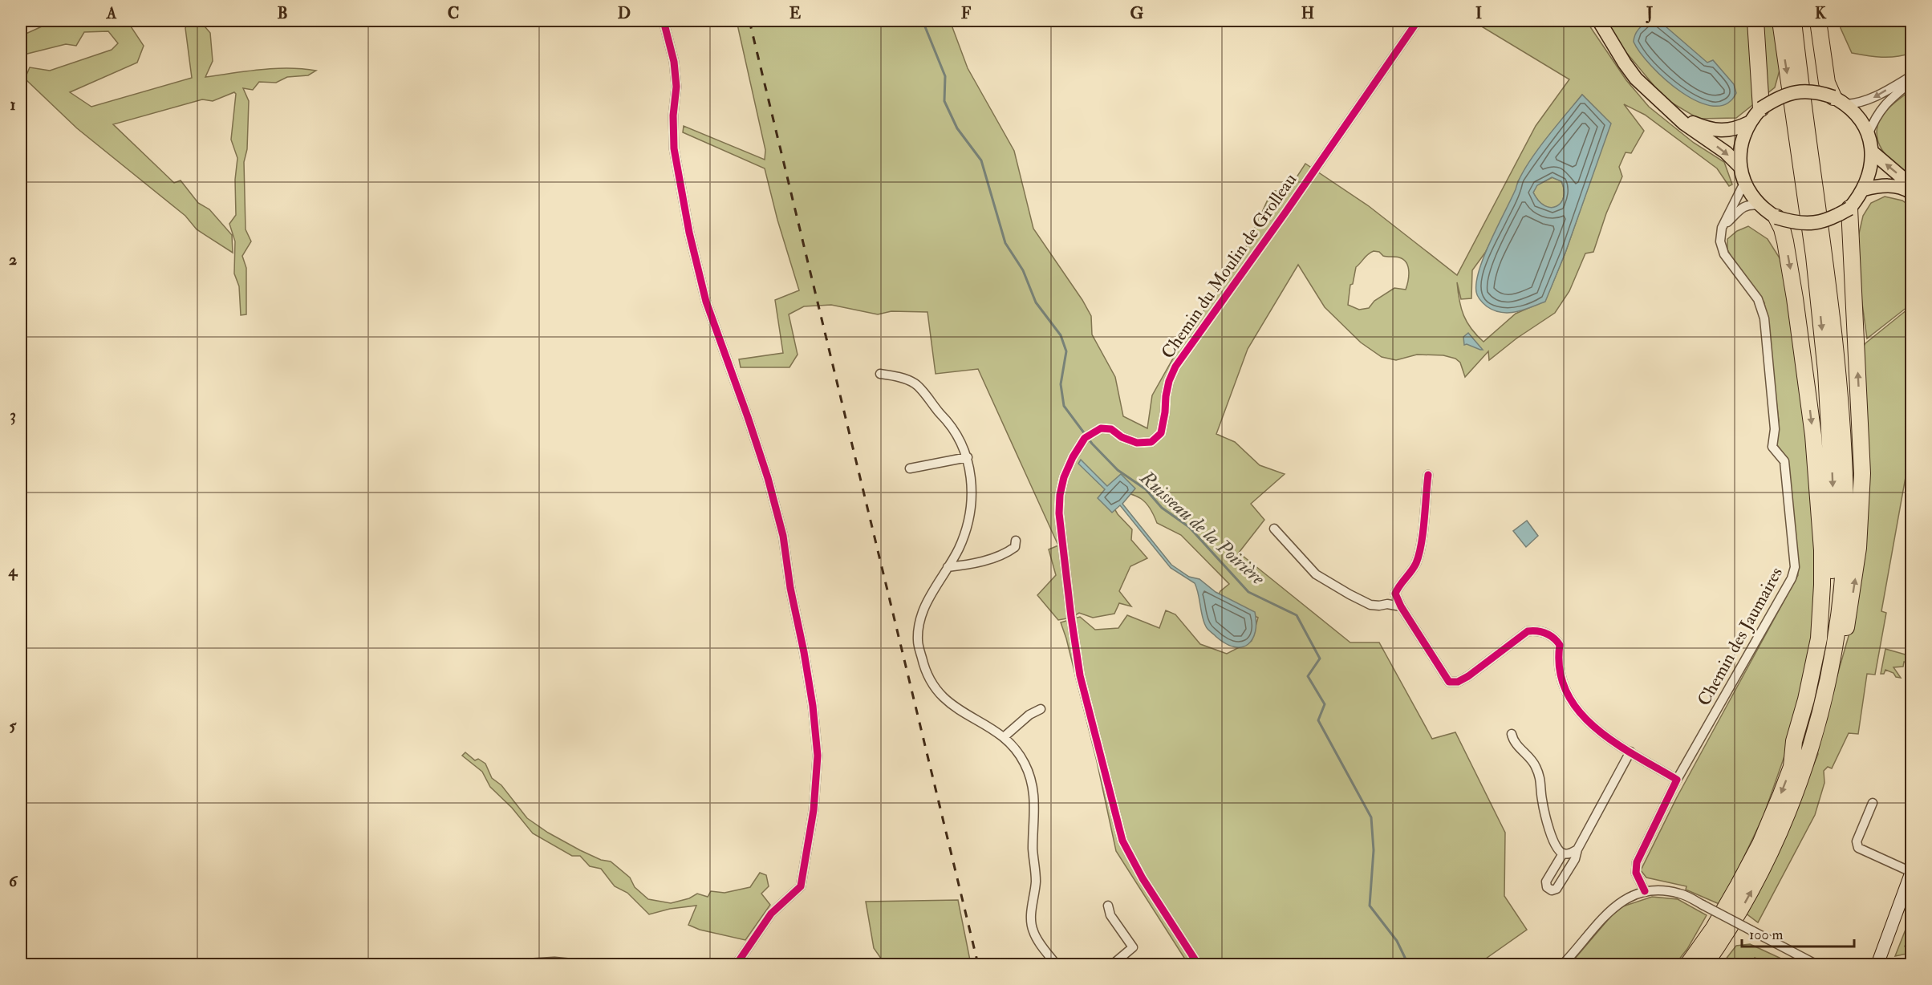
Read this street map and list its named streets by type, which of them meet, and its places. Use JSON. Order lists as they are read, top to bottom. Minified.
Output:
{"streets":{"street":["Chemin du Moulin de Grolleau","Chemin des Jaumaires"]},"water":["Ruisseau de la Poirière"],"scale_bar":"100 m","grid":{"columns":["A","B","C","D","E","F","G","H","I","J","K"],"rows":["1","2","3","4","5","6"]}}
